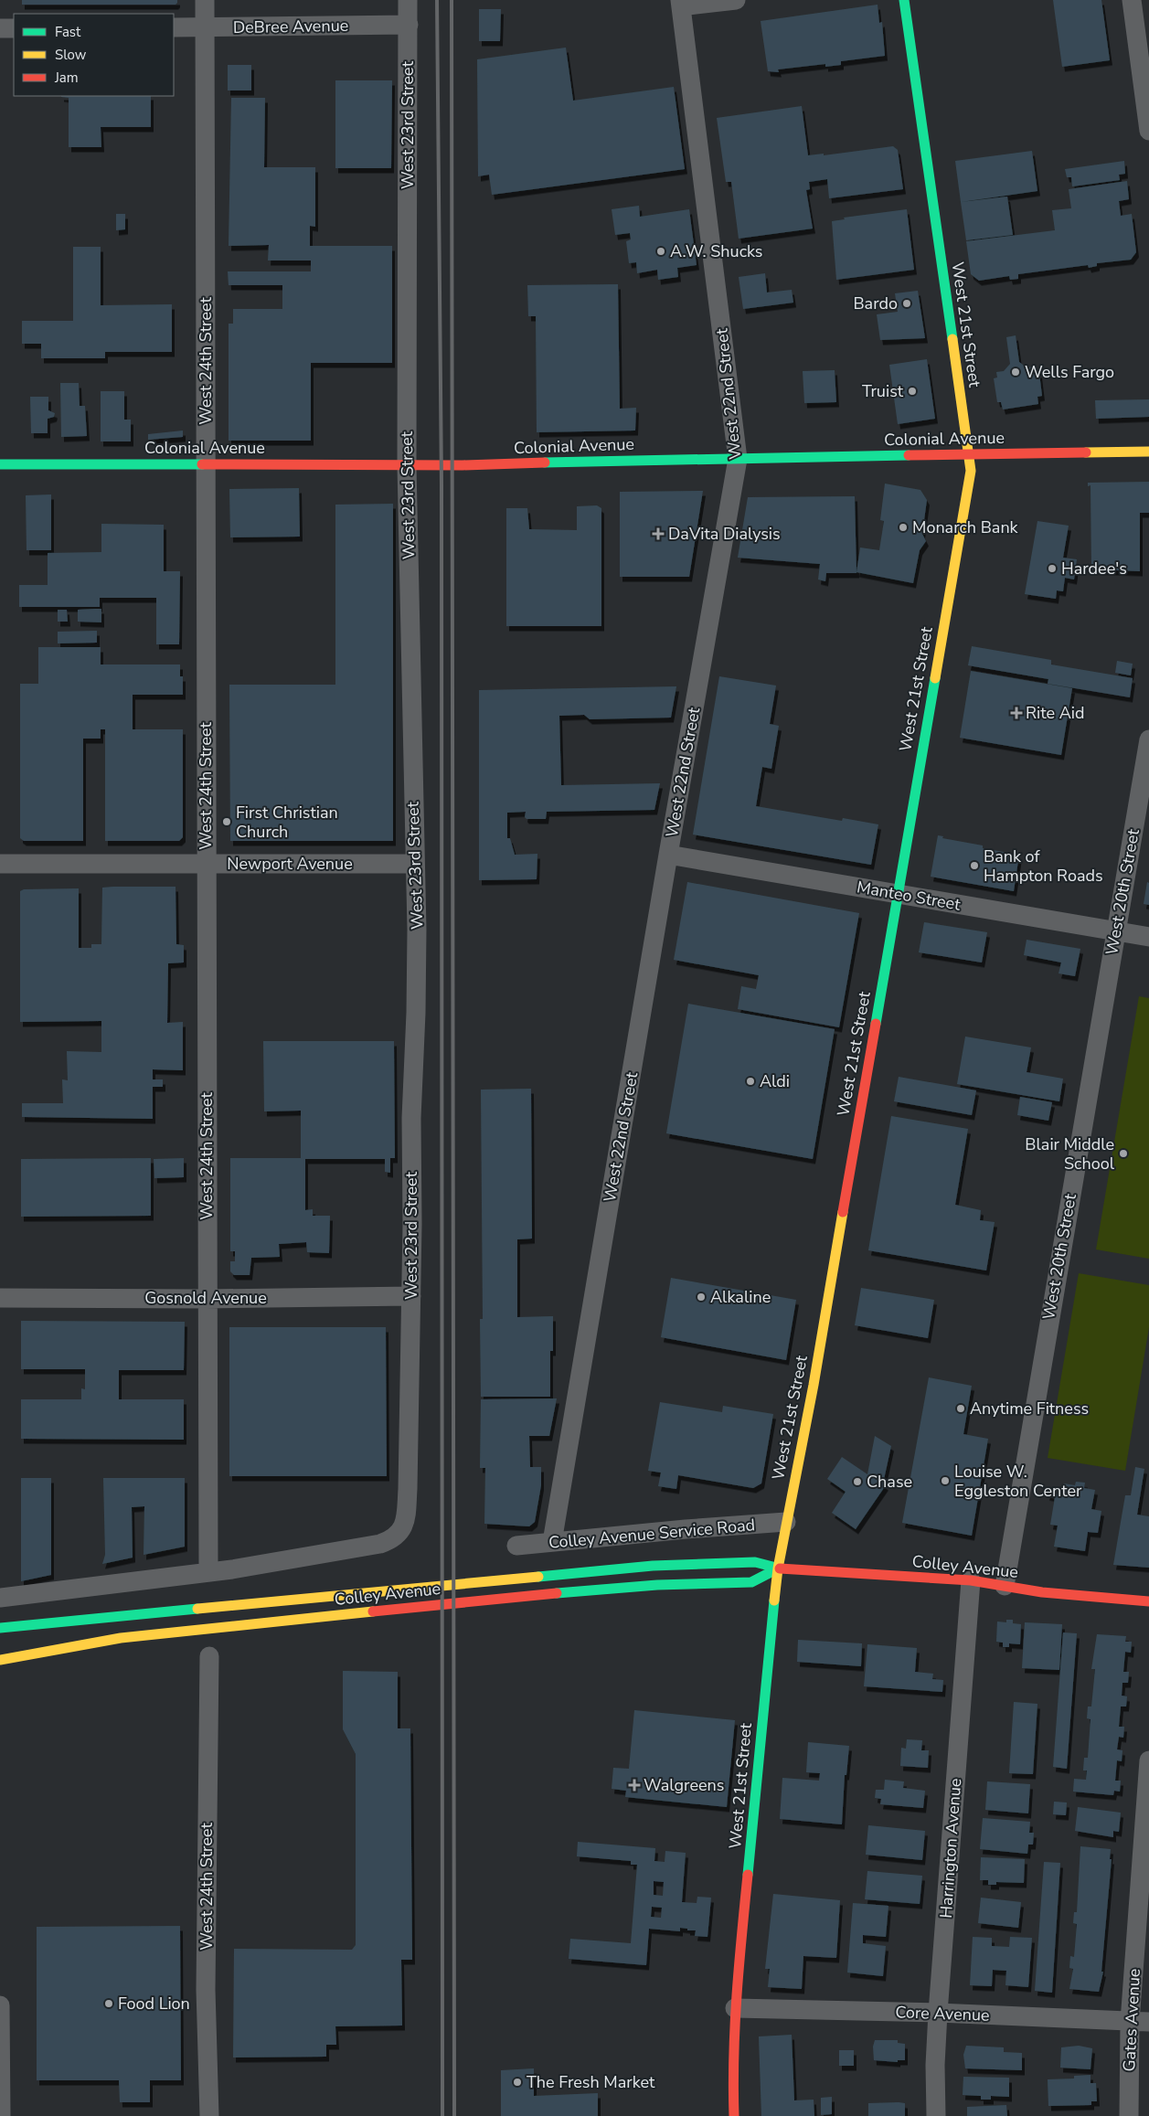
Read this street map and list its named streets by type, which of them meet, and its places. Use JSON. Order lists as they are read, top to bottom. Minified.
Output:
{"streets":{"main road":["West 21st Street","Colonial Avenue","Colley Avenue"],"street":["DeBree Avenue","West 23rd Street","West 24th Street","West 22nd Street","Newport Avenue","West 20th Street","Manteo Street","Gosnold Avenue","Colley Avenue Service Road","Harrington Avenue","Core Avenue","Gates Avenue"]},"crossings":[["DeBree Avenue","West 23rd Street"],["DeBree Avenue","West 24th Street"],["West 23rd Street","West 24th Street"],["West 23rd Street","Colonial Avenue"],["West 23rd Street","Newport Avenue"],["West 23rd Street","Gosnold Avenue"],["West 21st Street","Colonial Avenue"],["West 21st Street","Manteo Street"],["West 21st Street","Colley Avenue Service Road"],["West 21st Street","Colley Avenue"],["West 21st Street","Core Avenue"],["West 24th Street","Colonial Avenue"],["West 24th Street","Newport Avenue"],["West 24th Street","Gosnold Avenue"],["West 22nd Street","Colonial Avenue"],["West 22nd Street","Manteo Street"],["West 22nd Street","Colley Avenue Service Road"],["West 20th Street","Manteo Street"],["West 20th Street","Colley Avenue"],["Colley Avenue","Harrington Avenue"],["Harrington Avenue","Core Avenue"],["Core Avenue","Gates Avenue"]],"places":{"other":["A.W. Shucks","Bardo","Wells Fargo","Truist","Monarch Bank","Hardee's","First Christian Church","Bank of Hampton Roads","Aldi","Blair Middle School","Alkaline","Anytime Fitness","Louise W. Eggleston Center","Chase","Food Lion","The Fresh Market"],"health":["DaVita Dialysis","Rite Aid","Walgreens"]},"legend":["Fast","Slow","Jam"]}
